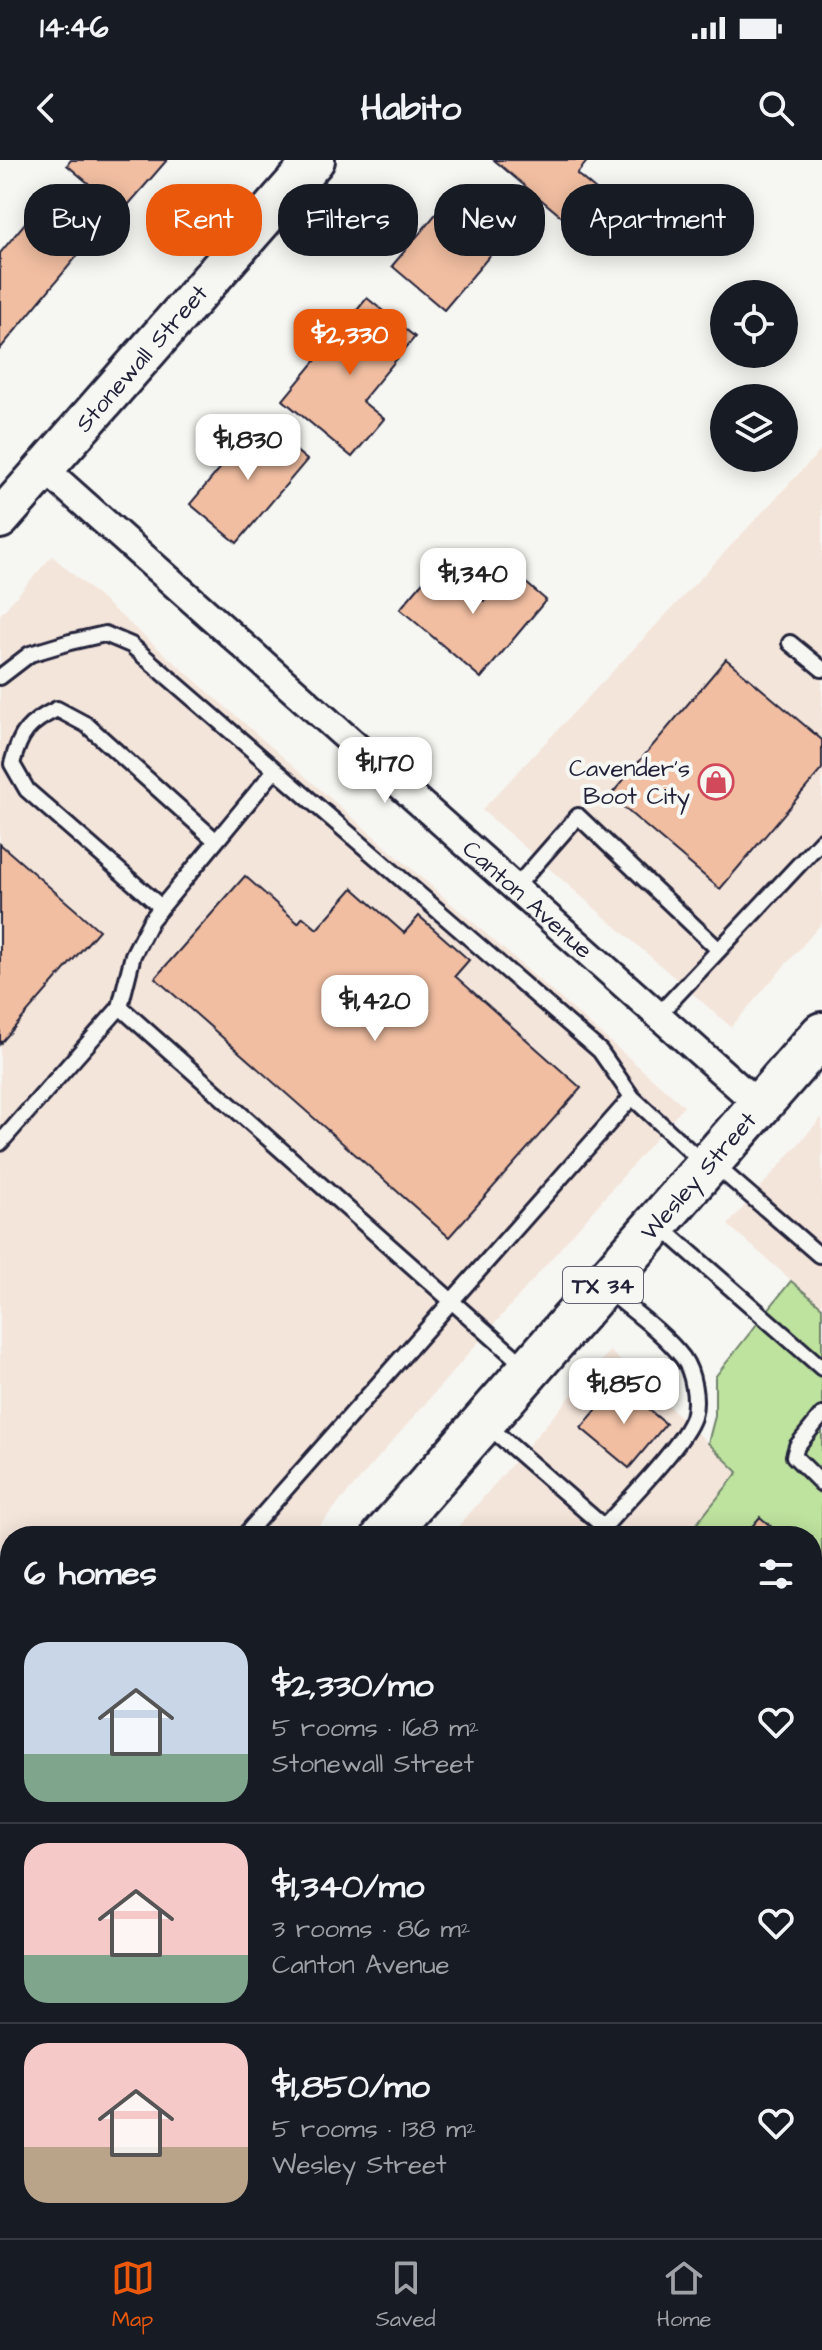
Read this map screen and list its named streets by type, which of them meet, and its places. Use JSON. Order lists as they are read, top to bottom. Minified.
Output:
{"streets":{"main road":["Wesley Street","TX 34"],"street":["Stonewall Street","Canton Avenue"]},"crossings":[["Stonewall Street","Canton Avenue"],["Canton Avenue","Wesley Street"]],"places":{"shop":["Cavender's Boot City"]},"page":{"status":"14:46","header":"Habito","chip":["Buy","Rent","Filters","New","Apartment"],"price":["$2,330","$1,830","$1,340","$1,170","$1,420","$1,850"],"heading":"6 homes","list":[{"name":"$2,330/mo","note":"5 rooms · 168 m² · Stonewall Street"},{"name":"$1,340/mo","note":"3 rooms · 86 m² · Canton Avenue"},{"name":"$1,850/mo","note":"5 rooms · 138 m² · Wesley Street"}],"tabs":["Map","Saved","Home"]}}
